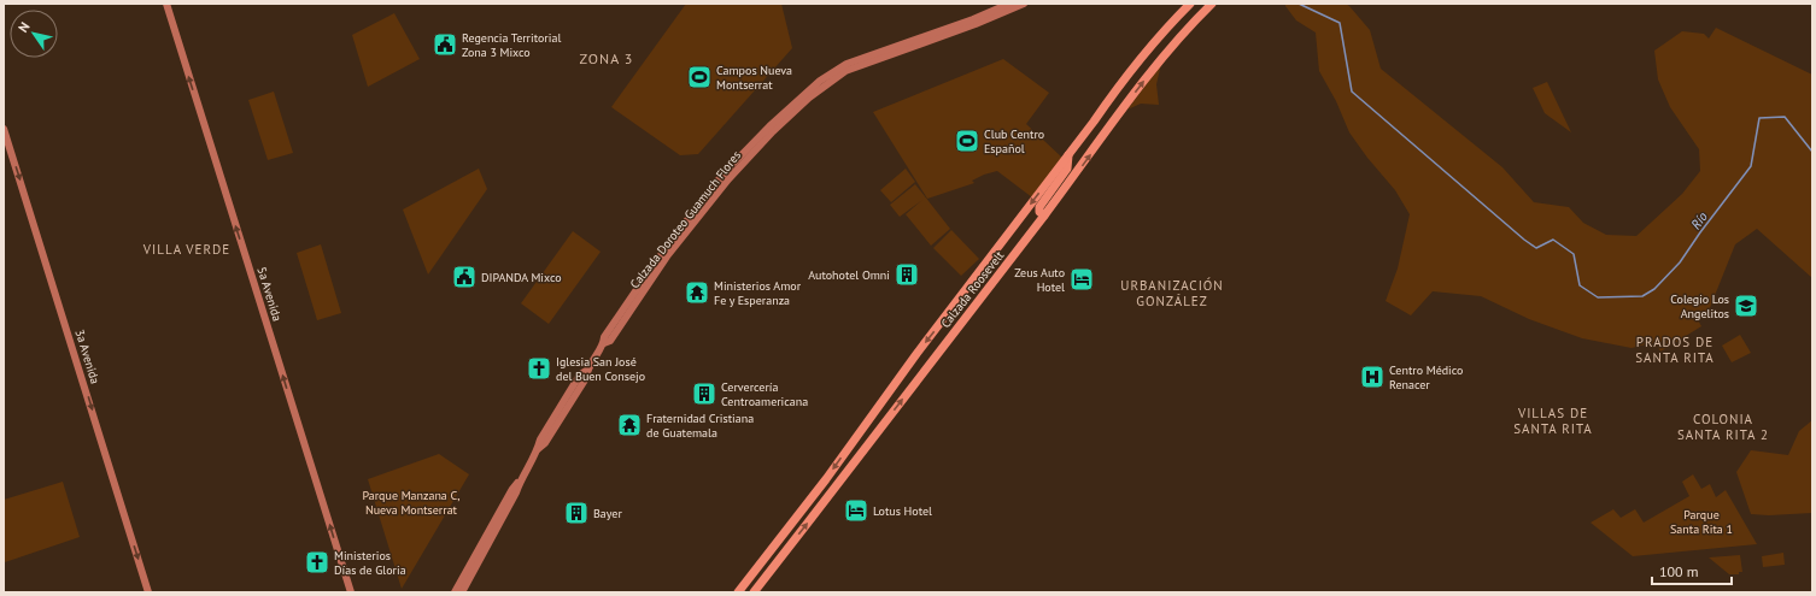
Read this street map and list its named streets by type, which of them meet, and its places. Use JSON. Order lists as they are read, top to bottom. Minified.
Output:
{"streets":{"highway":["Calzada Roosevelt"],"main road":["Calzada Doroteo Guamuch Flores","5a Avenida","3a Avenida"]},"one_way":["5a Avenida","3a Avenida"],"districts":["ZONA 3","VILLA VERDE","URBANIZACIÓN GONZÁLEZ","PRADOS DE SANTA RITA","VILLAS DE SANTA RITA","COLONIA SANTA RITA 2"],"water":["Río"],"parks":["Parque Manzana C, Nueva Montserrat","Parque Santa Rita 1"],"places":{"public building":["Regencia Territorial Zona 3 Mixco","DIPANDA Mixco"],"sports":["Campos Nueva Montserrat","Club Centro Español"],"building":["Autohotel Omni","Cervercería Centroamericana","Bayer"],"hotel":["Zeus Auto Hotel","Lotus Hotel"],"temple":["Ministerios Amor Fe y Esperanza","Fraternidad Cristiana de Guatemala"],"school or university":["Colegio Los Angelitos"],"church":["Iglesia San José del Buen Consejo","Ministerios Días de Gloria"],"hospital":["Centro Médico Renacer"]},"scale_bar":"100 m","north":"top left"}
